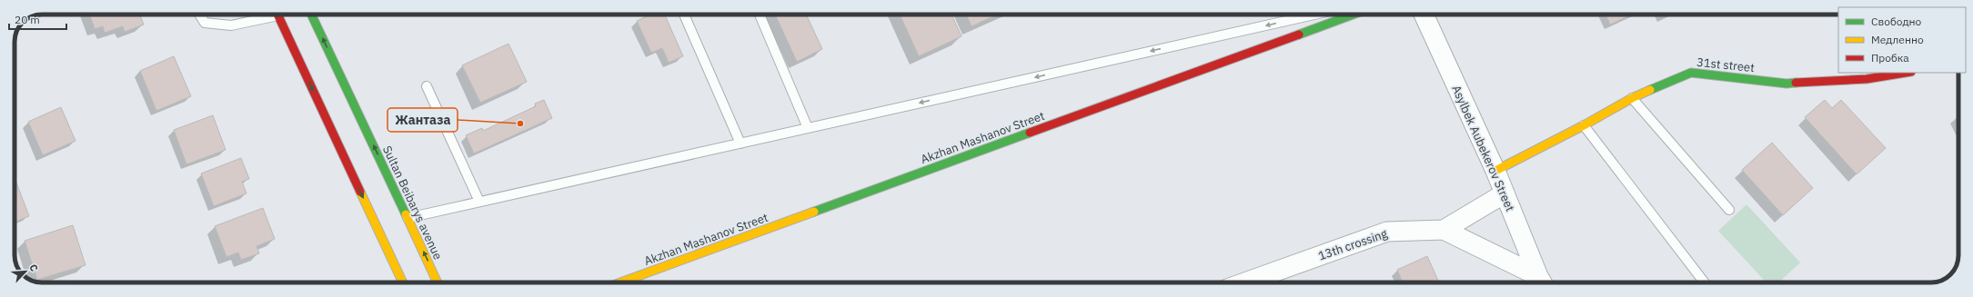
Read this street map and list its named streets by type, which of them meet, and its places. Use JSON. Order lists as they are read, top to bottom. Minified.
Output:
{"streets":{"street":["31st street","Akzhan Mashanov Street","Asylbek Aubekerov Street","Sultan Beibarys avenue","13th crossing"]},"crossings":[["31st street","Asylbek Aubekerov Street"],["Asylbek Aubekerov Street","13th crossing"]],"places":["Жантаза"],"legend":["Свободно","Медленно","Пробка"],"scale_bar":"20 m","north":"top right"}
